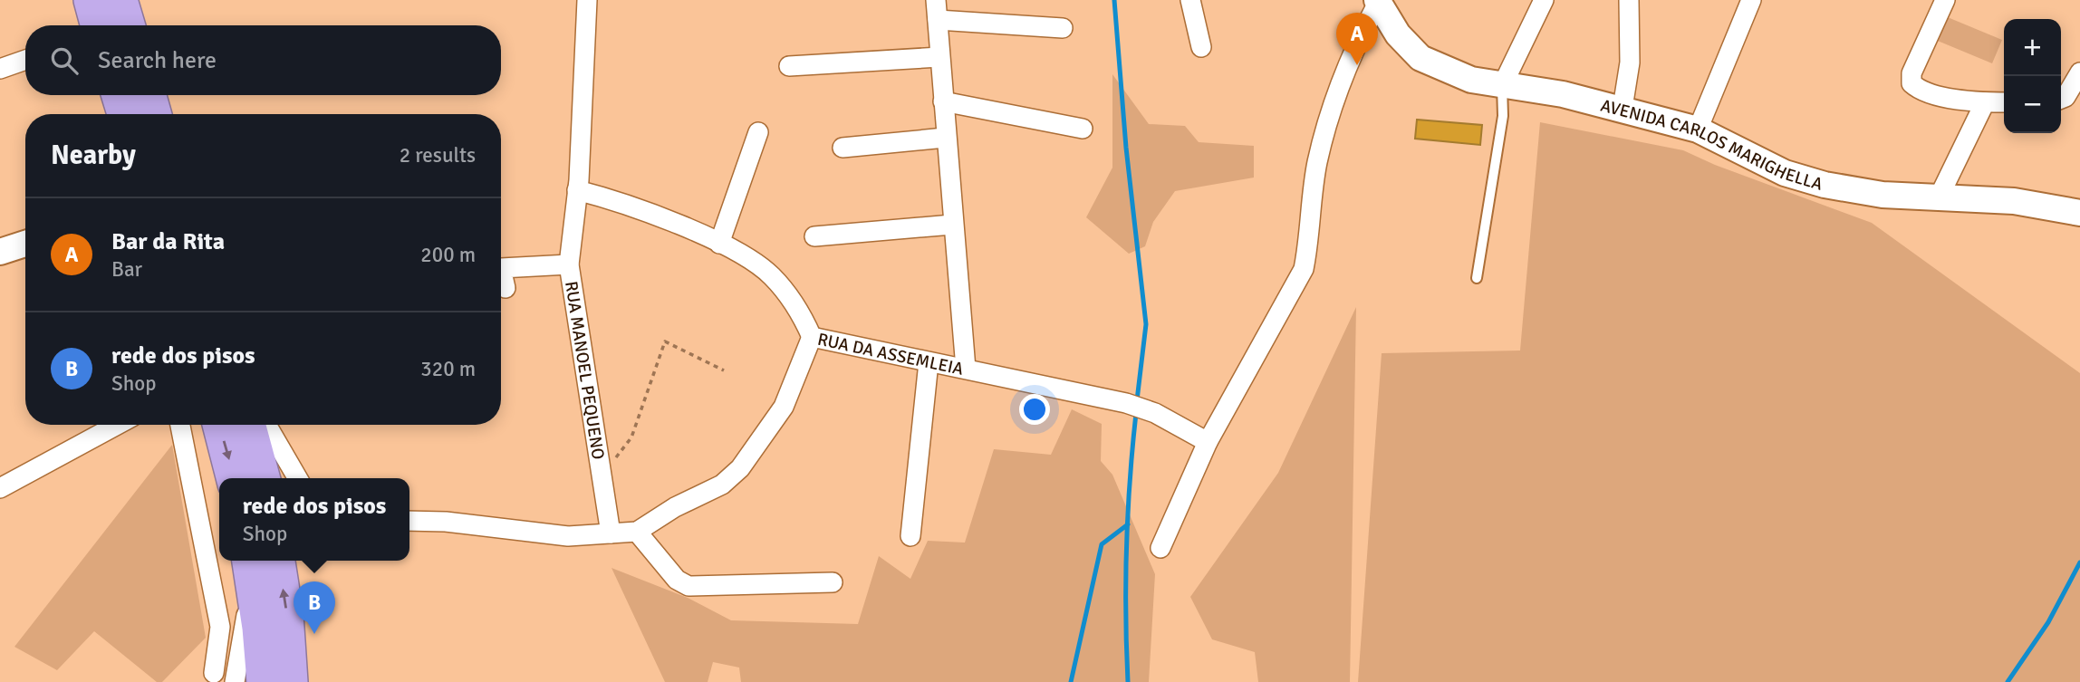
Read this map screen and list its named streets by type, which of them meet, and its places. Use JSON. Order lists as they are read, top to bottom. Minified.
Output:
{"streets":{"street":["AVENIDA CARLOS MARIGHELLA","RUA DA ASSEMLEIA","RUA MANOEL PEQUENO"]},"crossings":[["RUA DA ASSEMLEIA","RUA MANOEL PEQUENO"]],"page":{"pins":["A","B"],"map_buttons":["+","−"],"search":"Search here","heading":["Nearby","2 results"],"list":[{"mark":"A","name":"Bar da Rita","note":"Bar","value":"200 m"},{"mark":"B","name":"rede dos pisos","note":"Shop","value":"320 m"}],"popup":["rede dos pisos","Shop"]}}
